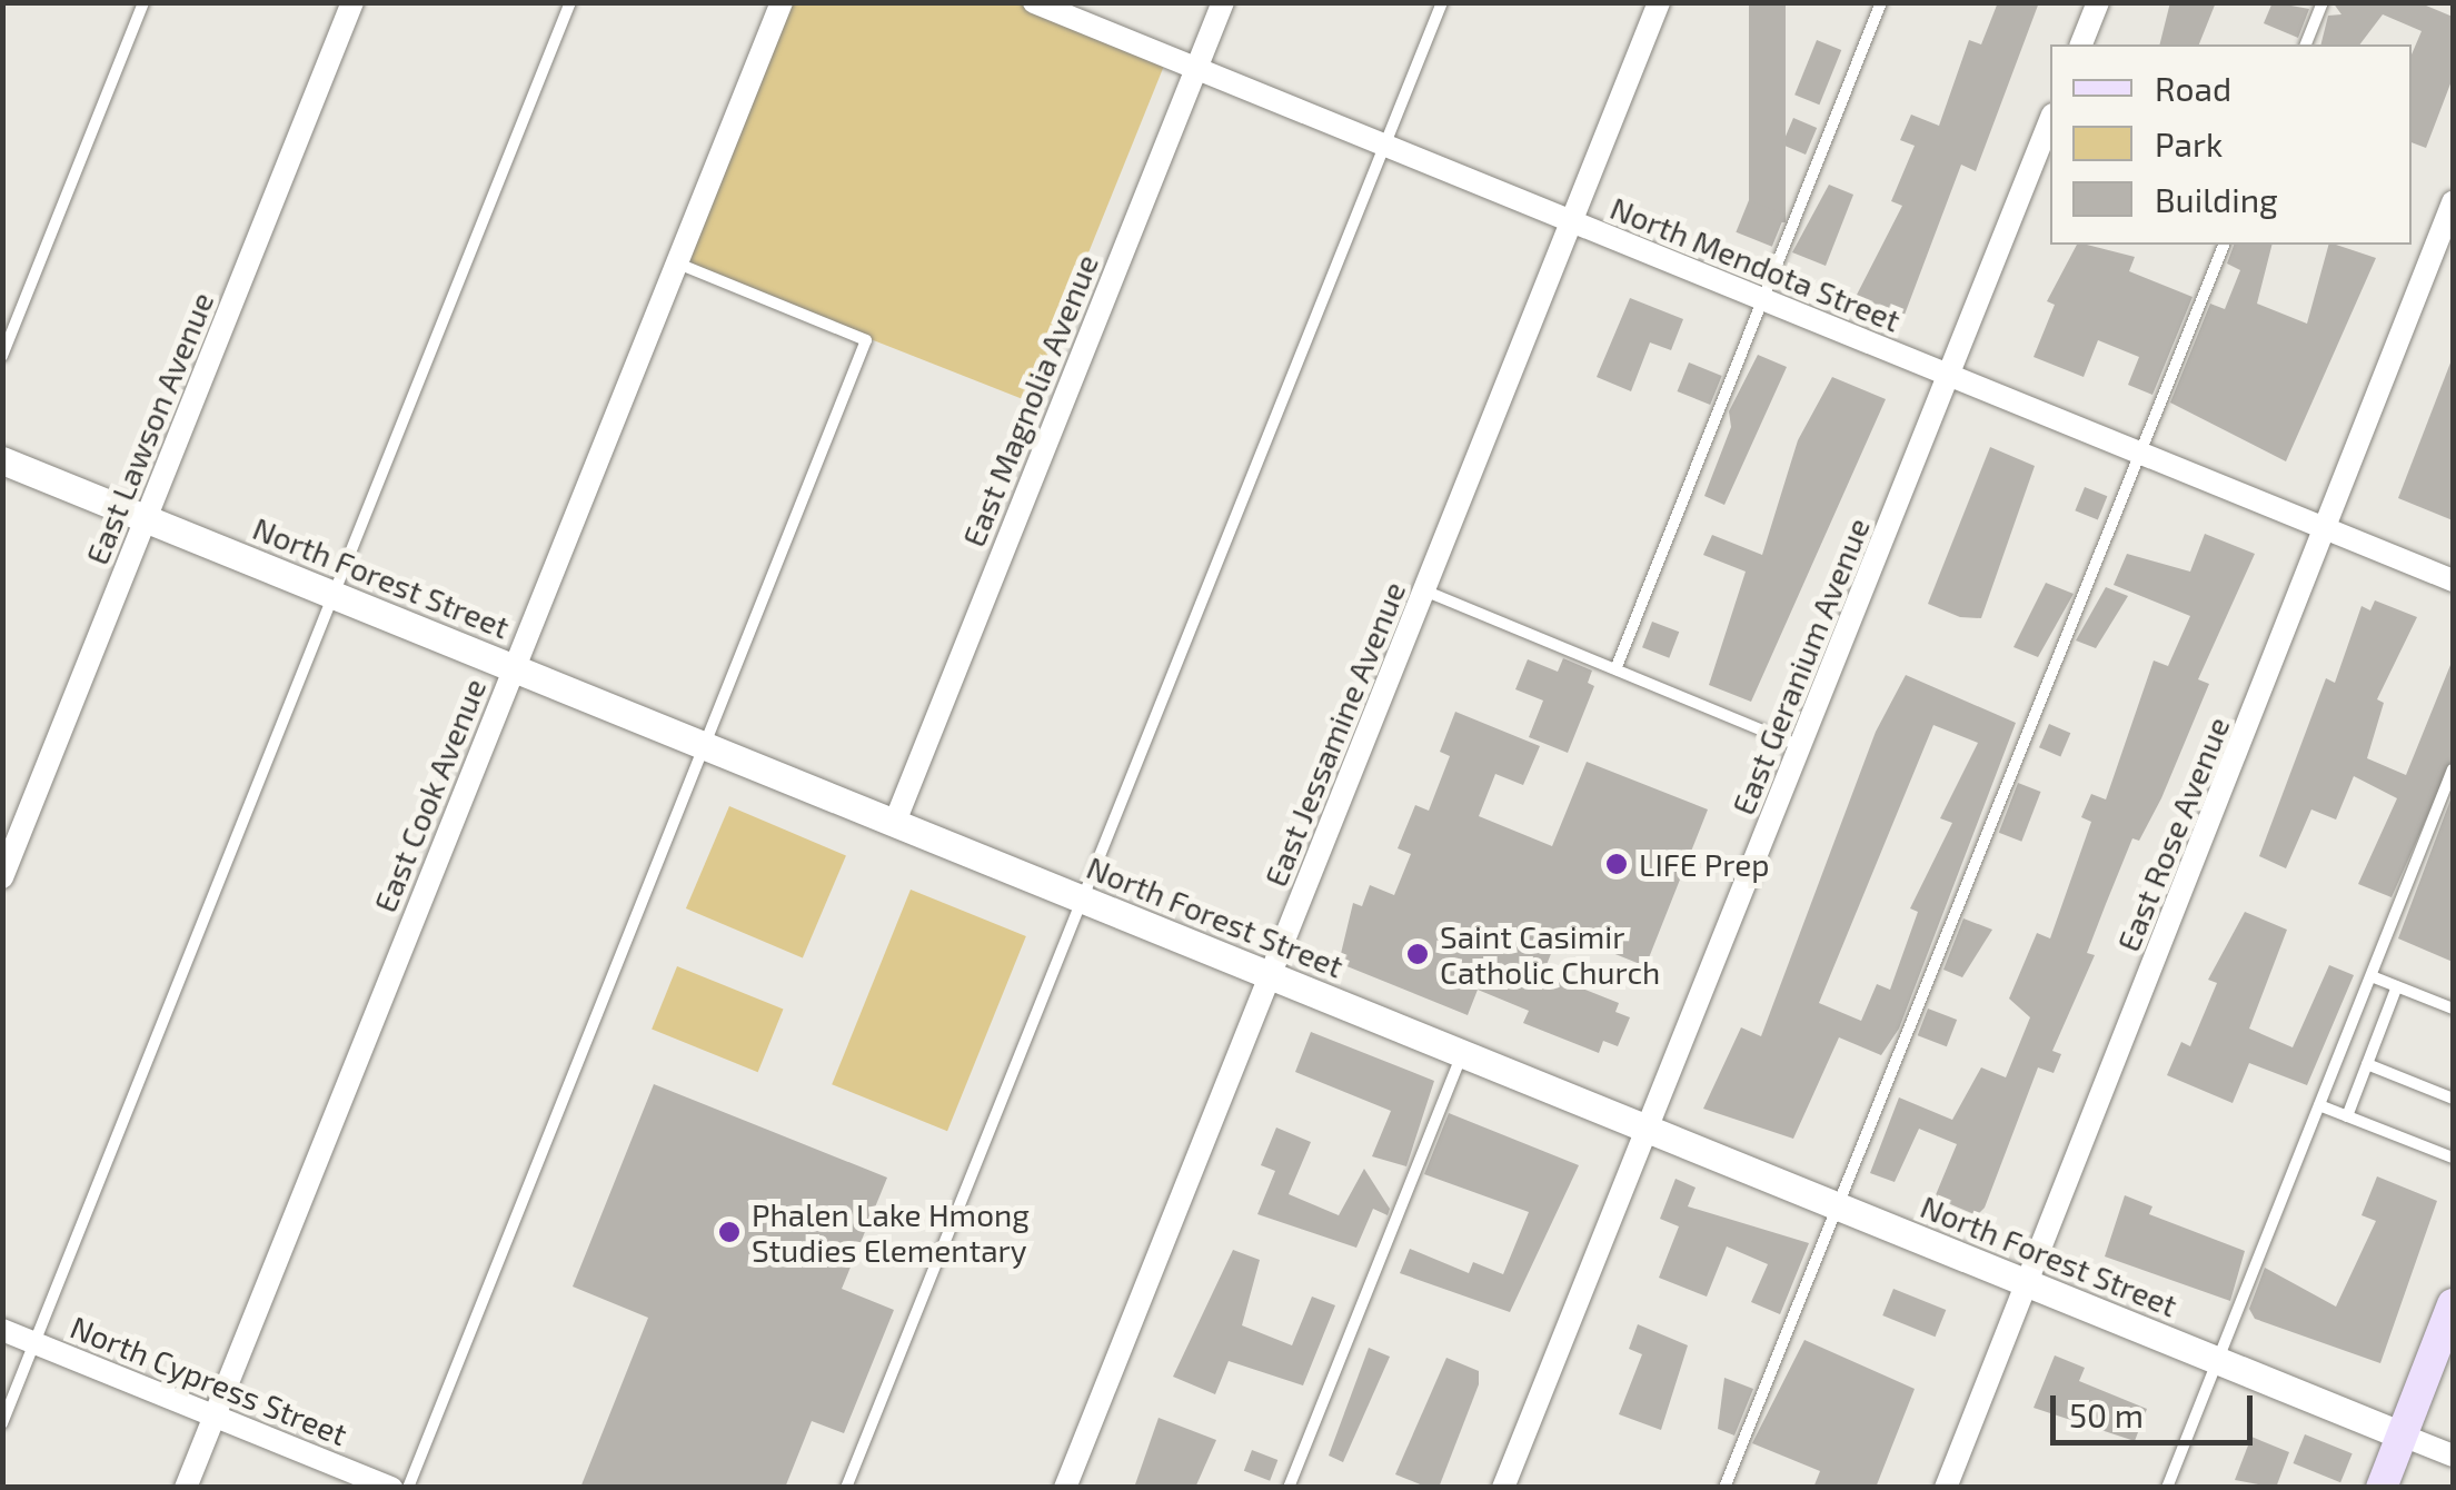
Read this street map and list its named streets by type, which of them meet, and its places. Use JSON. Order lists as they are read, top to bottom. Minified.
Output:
{"streets":{"street":["North Mendota Street","East Magnolia Avenue","East Lawson Avenue","North Forest Street","East Geranium Avenue","East Jessamine Avenue","East Cook Avenue","East Rose Avenue","North Cypress Street"]},"crossings":[["North Mendota Street","East Magnolia Avenue"],["North Mendota Street","East Geranium Avenue"],["North Mendota Street","East Jessamine Avenue"],["North Mendota Street","East Rose Avenue"],["East Magnolia Avenue","North Forest Street"],["East Lawson Avenue","North Forest Street"],["North Forest Street","East Geranium Avenue"],["North Forest Street","East Jessamine Avenue"],["North Forest Street","East Cook Avenue"],["North Forest Street","East Rose Avenue"],["East Cook Avenue","North Cypress Street"]],"places":["LIFE Prep","Saint Casimir Catholic Church","Phalen Lake Hmong Studies Elementary"],"legend":["Road","Park","Building"],"scale_bar":"50 m"}
